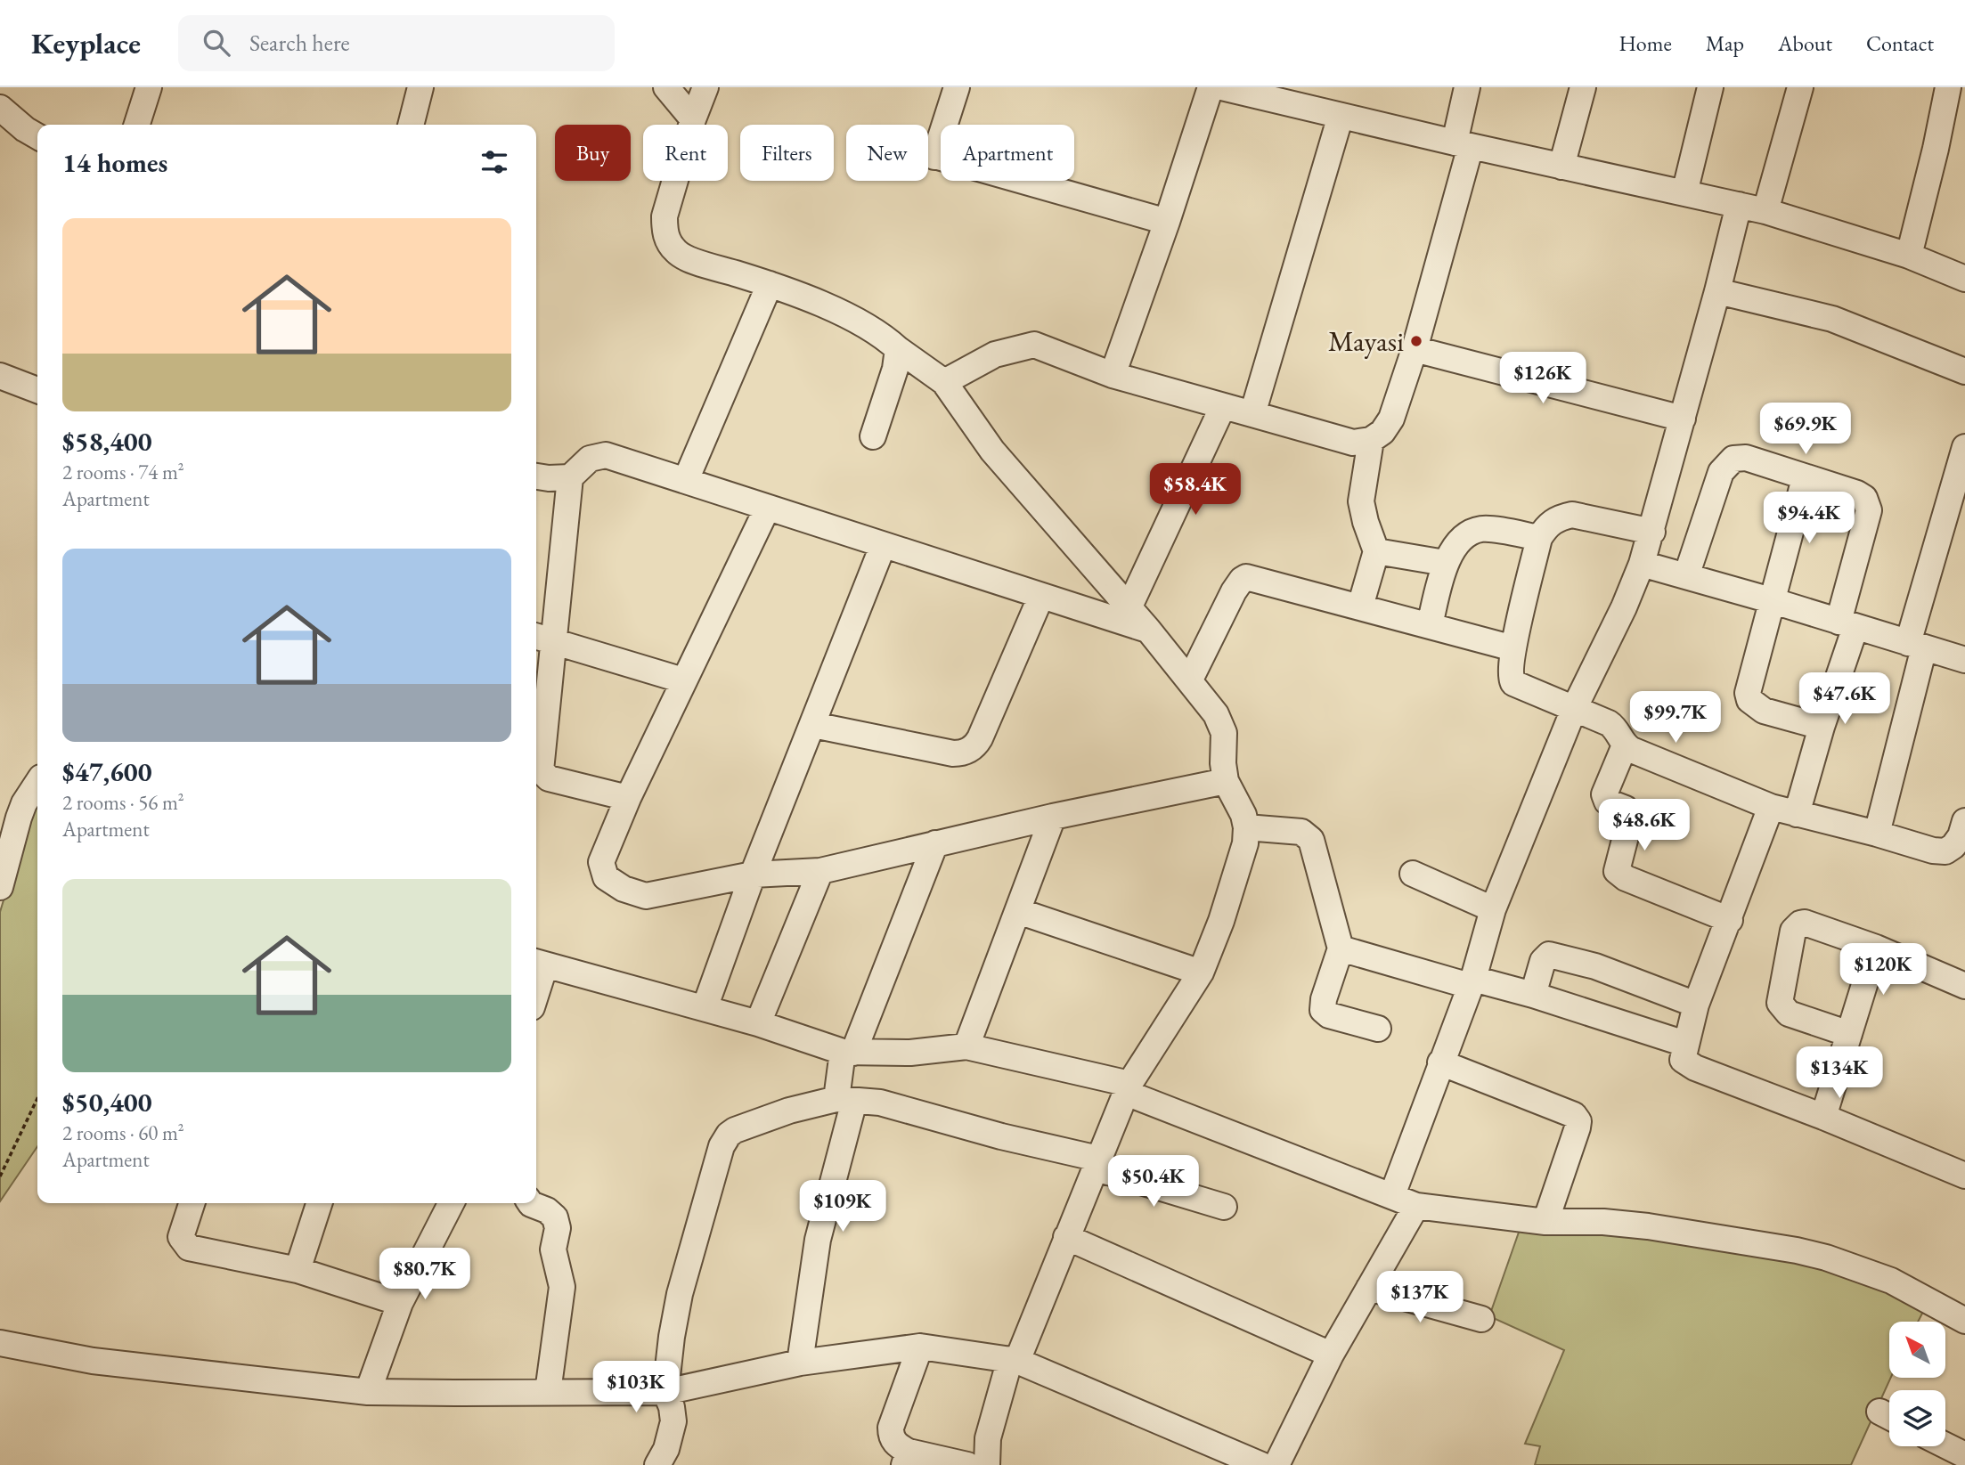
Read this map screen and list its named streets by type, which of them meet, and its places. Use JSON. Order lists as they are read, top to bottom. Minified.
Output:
{"places":["Mayasi"],"north":"top left","page":{"header":"Keyplace","search":"Search here","nav":["Home","Map","About","Contact"],"chip":["Buy","Rent","Filters","New","Apartment"],"heading":"14 homes","list":[{"name":"$58,400","note":"2 rooms · 74 m² · Apartment"},{"name":"$47,600","note":"2 rooms · 56 m² · Apartment"},{"name":"$50,400","note":"2 rooms · 60 m² · Apartment"}],"price":["$126K","$69.9K","$58.4K","$94.4K","$47.6K","$99.7K","$48.6K","$120K","$134K","$50.4K","$109K","$80.7K","$137K","$103K"]}}
